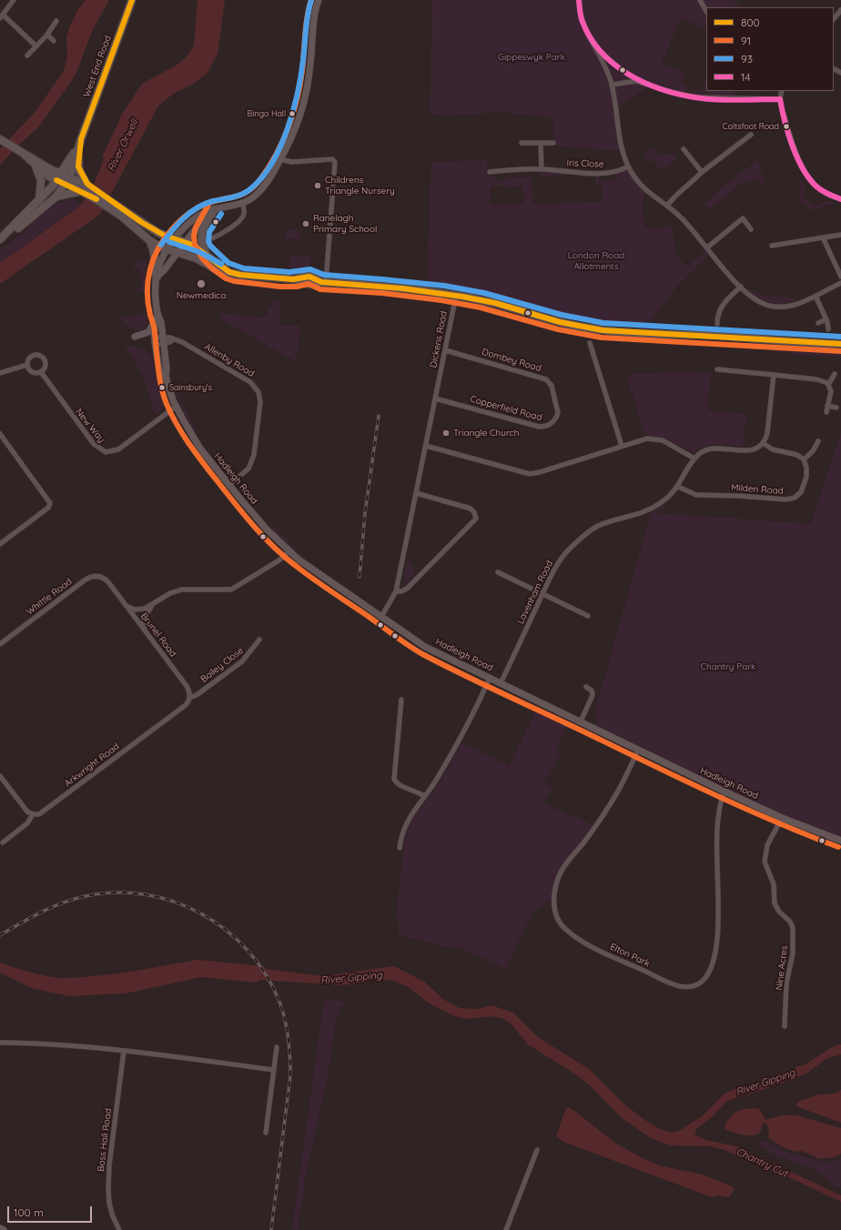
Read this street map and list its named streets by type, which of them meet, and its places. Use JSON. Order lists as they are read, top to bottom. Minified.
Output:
{"streets":{"main road":["West End Road"],"street":["Iris Close","Dickens Road","Allenby Road","Dombey Road","Copperfield Road","New Way","Hadleigh Road","Milden Road","Lavenham Road","Whittle Road","Brunel Road","Bailey Close","Arkwright Road","Elton Park","Nine Acres","Boss Hall Road"]},"crossings":[["Dickens Road","Dombey Road"],["Dickens Road","Copperfield Road"],["Dickens Road","Hadleigh Road"],["Allenby Road","Hadleigh Road"],["Dombey Road","Copperfield Road"],["New Way","Hadleigh Road"],["Hadleigh Road","Lavenham Road"],["Hadleigh Road","Elton Park"],["Hadleigh Road","Nine Acres"],["Milden Road","Lavenham Road"],["Whittle Road","Brunel Road"],["Brunel Road","Bailey Close"],["Brunel Road","Arkwright Road"],["Bailey Close","Arkwright Road"]],"water":["River Orwell","River Gipping","Chantry Cut"],"parks":["Gippeswyk Park","London Road Allotments","Chantry Park"],"places":["Bingo Hall","Coltsfoot Road","Childrens Triangle Nursery","Ranelagh Primary School","Newmedica","Sainsbury's","Triangle Church"],"lines":["transit line 800","transit line 91","transit line 93","transit line 14"],"legend":["800","91","93","14"],"scale_bar":"100 m"}
